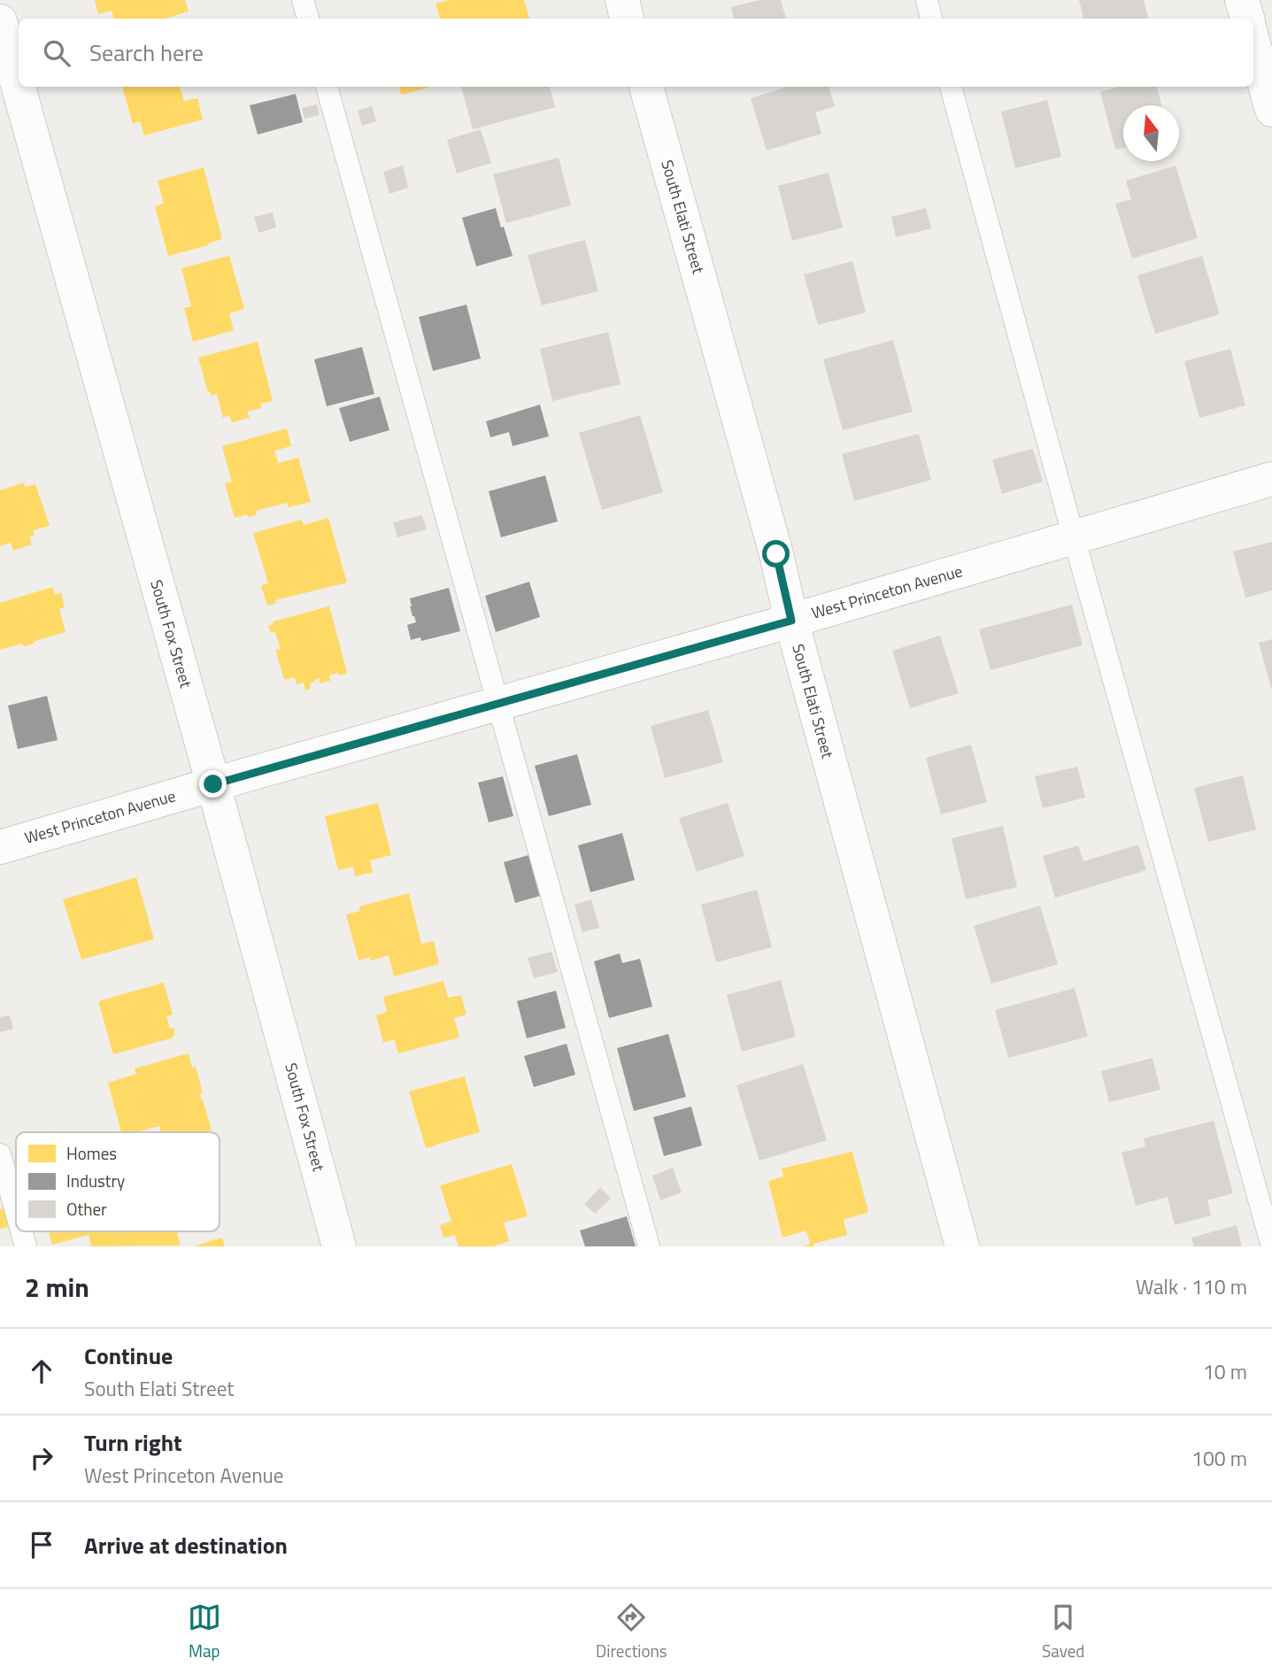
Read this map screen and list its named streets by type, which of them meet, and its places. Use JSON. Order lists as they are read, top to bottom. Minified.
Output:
{"streets":{"street":["South Elati Street","West Princeton Avenue","South Fox Street"]},"crossings":[["South Elati Street","West Princeton Avenue"],["West Princeton Avenue","South Fox Street"]],"legend":["Homes","Industry","Other"],"north":"top","page":{"search":"Search here","heading":["2 min","Walk · 110 m"],"list":[["Continue","South Elati Street","10 m"],["Turn right","West Princeton Avenue","100 m"],"Arrive at destination"],"nav":["Map","Directions","Saved"]}}
